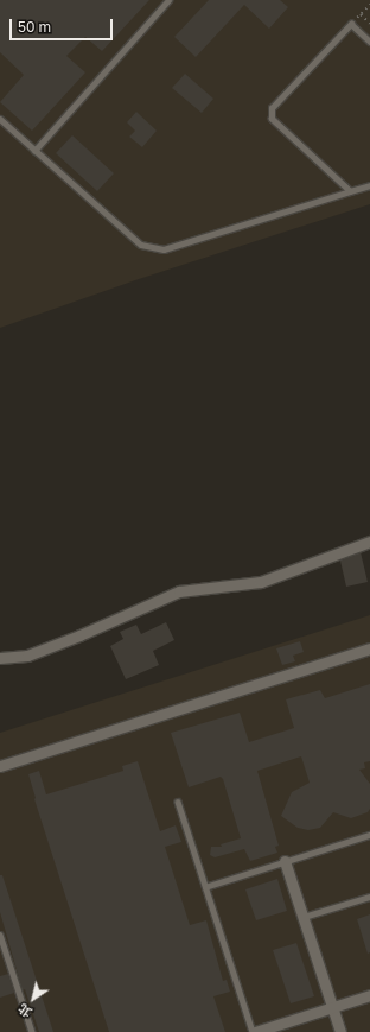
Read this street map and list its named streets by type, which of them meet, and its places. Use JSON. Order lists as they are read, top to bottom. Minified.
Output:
{"scale_bar":"50 m","north":"bottom left"}
